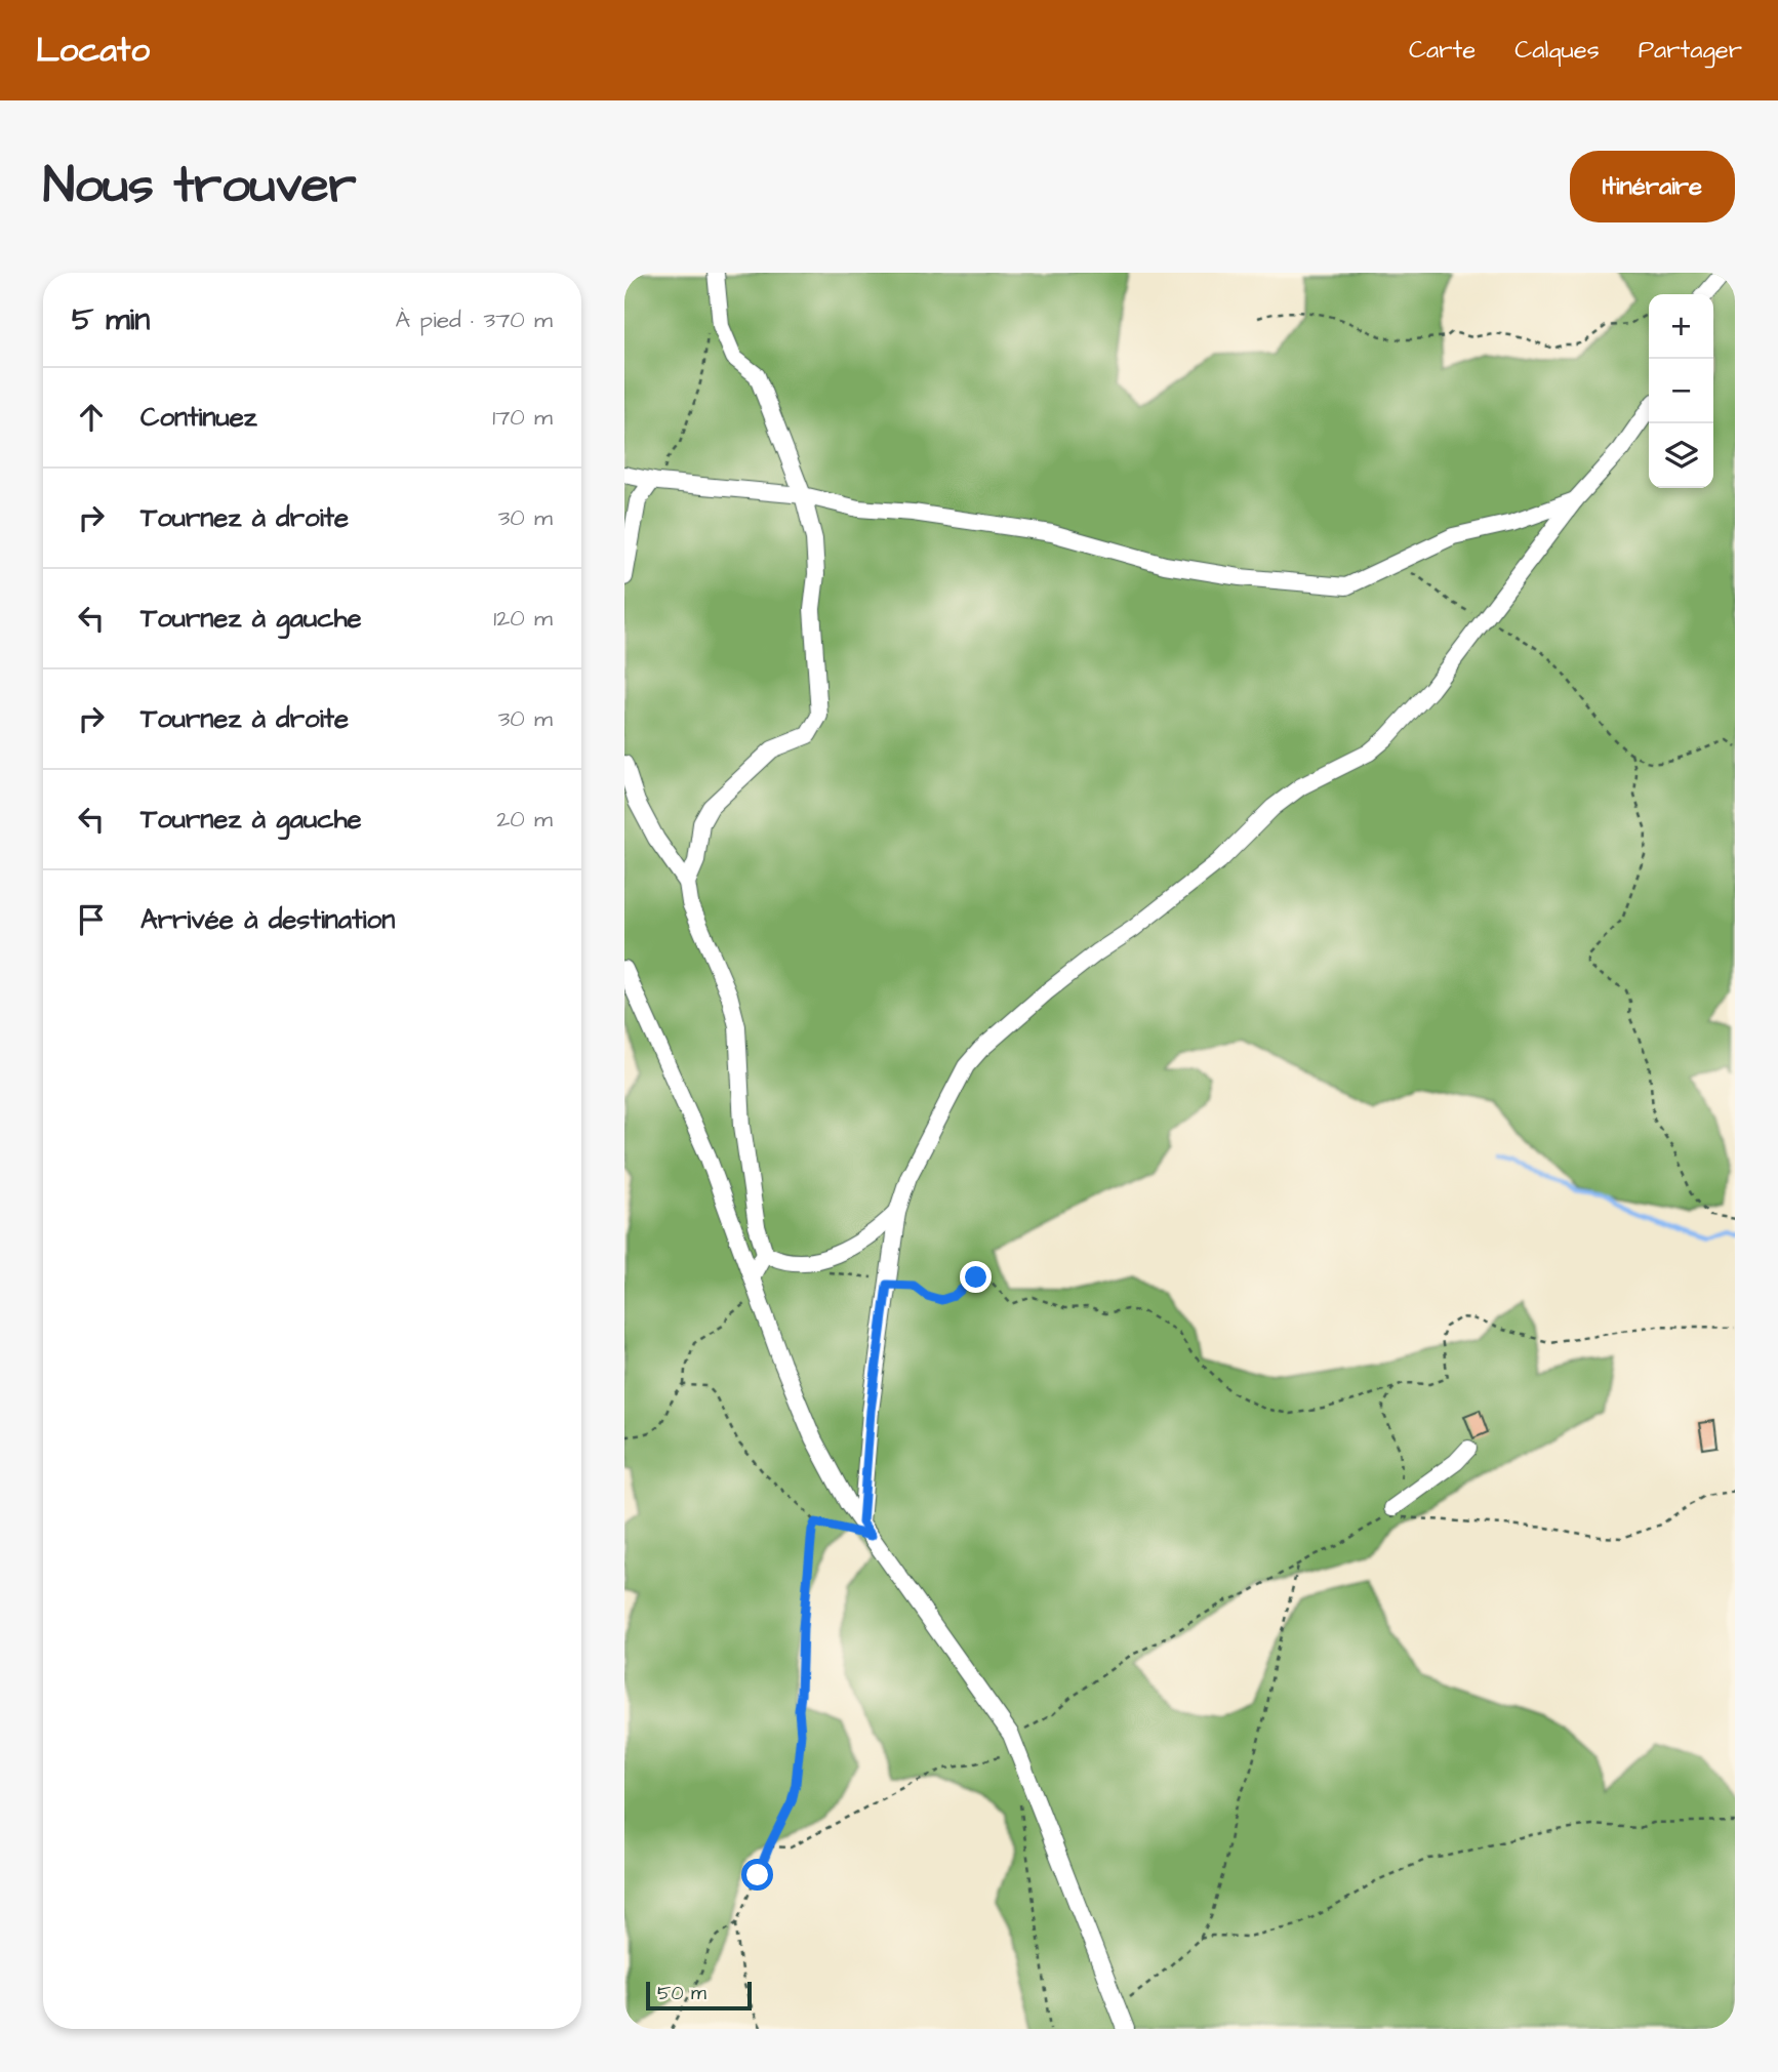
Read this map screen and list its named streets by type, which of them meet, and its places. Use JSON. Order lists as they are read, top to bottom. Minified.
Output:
{"scale_bar":"50 m","page":{"header":"Locato","nav":["Carte","Calques","Partager"],"buttons":"Itinéraire","title":"Nous trouver","heading":["5 min","À pied · 370 m"],"map_buttons":["+","−"],"list":[["Continuez","170 m"],["Tournez à droite","30 m"],["Tournez à gauche","120 m"],["Tournez à droite","30 m"],["Tournez à gauche","20 m"],"Arrivée à destination"],"scale":"50 m"}}
